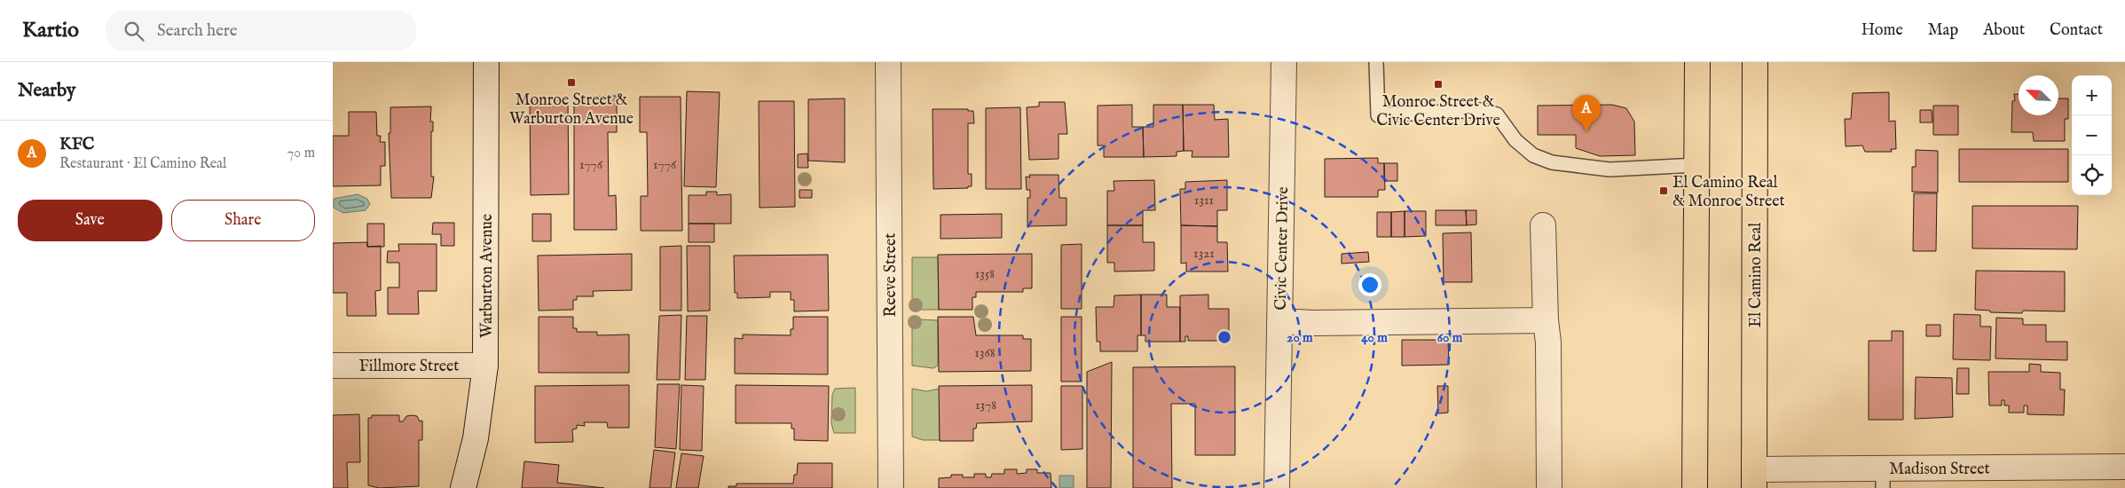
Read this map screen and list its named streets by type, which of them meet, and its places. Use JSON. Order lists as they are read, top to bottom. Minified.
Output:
{"streets":{"main road":["El Camino Real"],"street":["Civic Center Drive","Reeve Street","Warburton Avenue","Fillmore Street","Madison Street"]},"crossings":[["El Camino Real","Madison Street"],["Warburton Avenue","Fillmore Street"]],"places":{"transit":["Monroe Street & Warburton Avenue","Monroe Street & Civic Center Drive","El Camino Real & Monroe Street"]},"house_numbers":["1776","1776","1311","1321","1358","1368","1378"],"north":"top left","page":{"header":"Kartio","search":"Search here","nav":["Home","Map","About","Contact"],"heading":"Nearby","map_buttons":["+","−"],"pins":"A","list":[{"mark":"A","name":"KFC","note":"Restaurant · El Camino Real","value":"70 m"}],"buttons":["Save","Share"]},"rings":["20 m","40 m","60 m"]}
